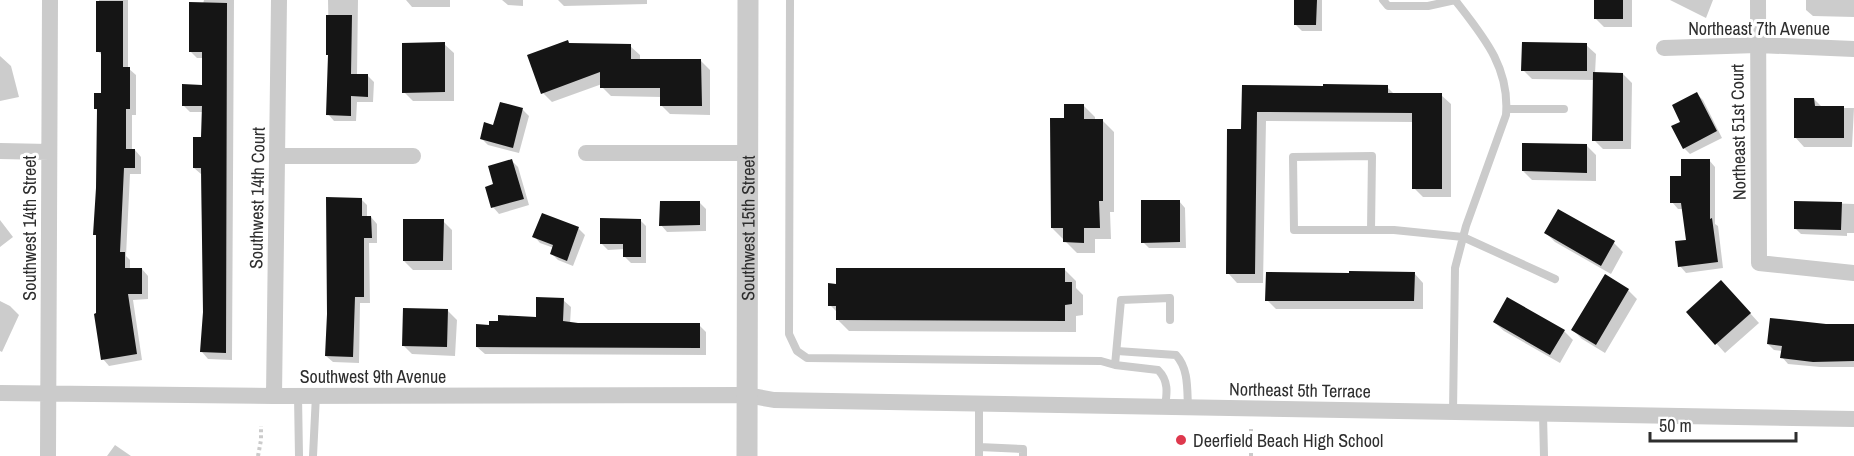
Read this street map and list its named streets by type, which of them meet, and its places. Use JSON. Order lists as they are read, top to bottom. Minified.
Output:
{"streets":{"street":["Northeast 7th Avenue","Northeast 51st Court","Southwest 14th Court","Southwest 14th Street","Southwest 15th Street","Southwest 9th Avenue","Northeast 5th Terrace"]},"crossings":[["Northeast 7th Avenue","Northeast 51st Court"],["Southwest 14th Court","Southwest 9th Avenue"],["Southwest 14th Street","Southwest 9th Avenue"],["Southwest 15th Street","Southwest 9th Avenue"],["Southwest 15th Street","Northeast 5th Terrace"],["Southwest 9th Avenue","Northeast 5th Terrace"]],"places":["Deerfield Beach High School"],"scale_bar":"50 m"}
